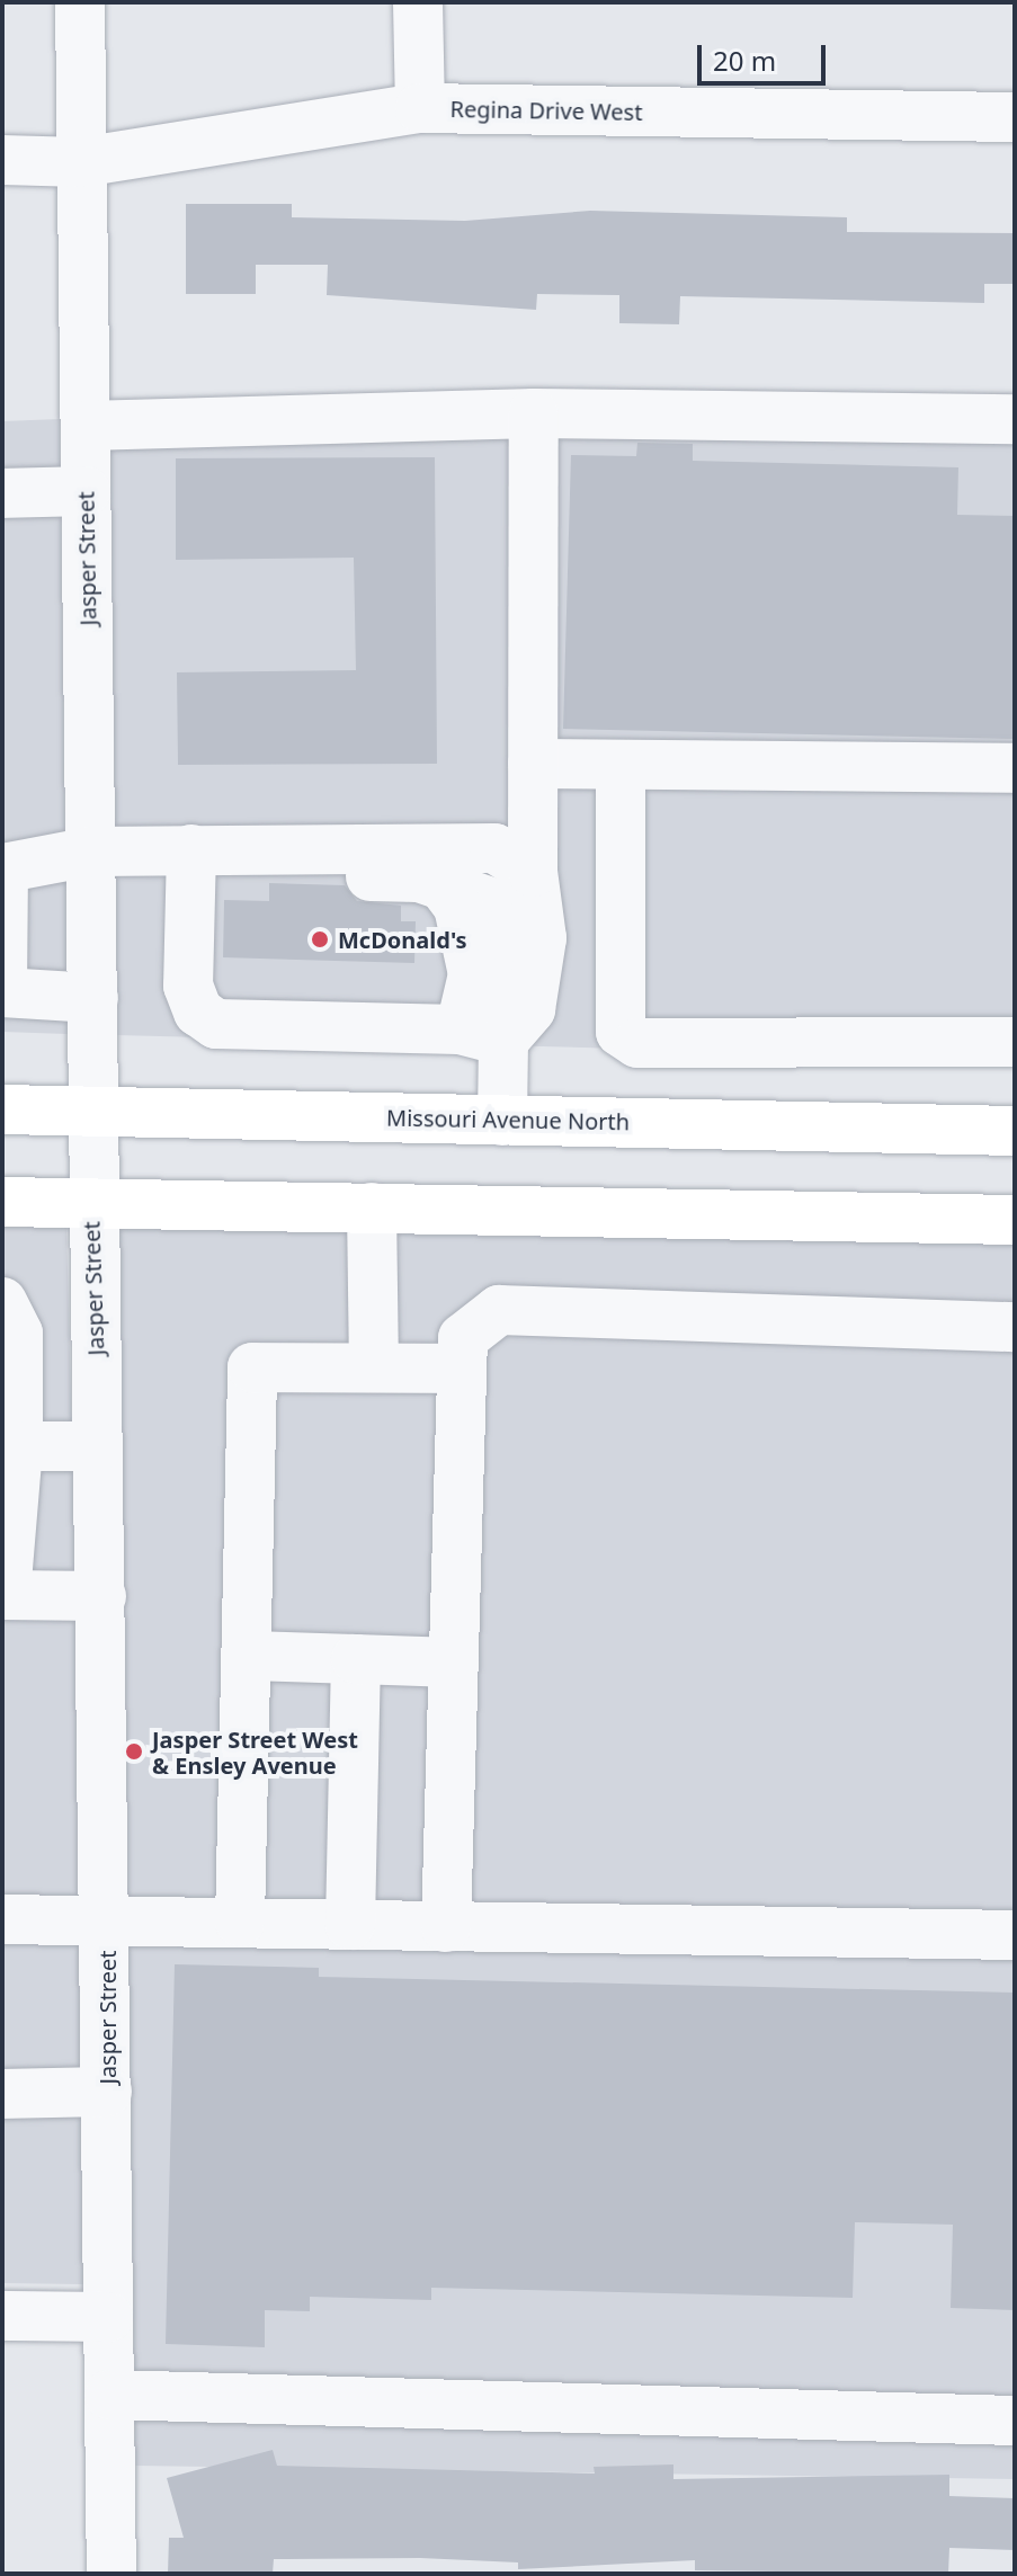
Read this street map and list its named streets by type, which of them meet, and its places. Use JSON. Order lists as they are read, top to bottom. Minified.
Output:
{"streets":{"main road":["Missouri Avenue North"],"street":["Regina Drive West","Jasper Street"]},"crossings":[["Regina Drive West","Jasper Street"],["Jasper Street","Missouri Avenue North"]],"places":["McDonald's","Jasper Street West & Ensley Avenue"],"scale_bar":"20 m"}
